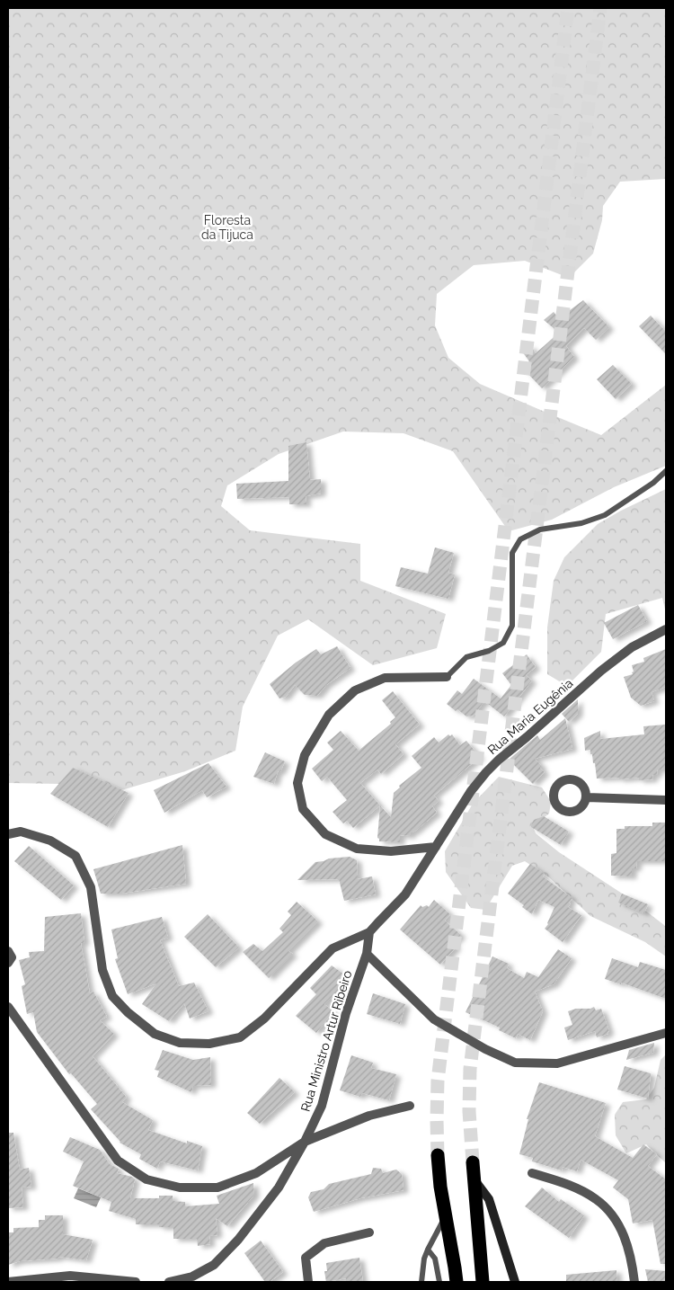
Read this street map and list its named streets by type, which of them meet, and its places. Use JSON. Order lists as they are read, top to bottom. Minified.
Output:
{"streets":{"street":["Rua Maria Eugênia","Rua Ministro Artur Ribeiro"]},"crossings":[["Rua Maria Eugênia","Rua Ministro Artur Ribeiro"]],"parks":["Floresta da Tijuca"]}
